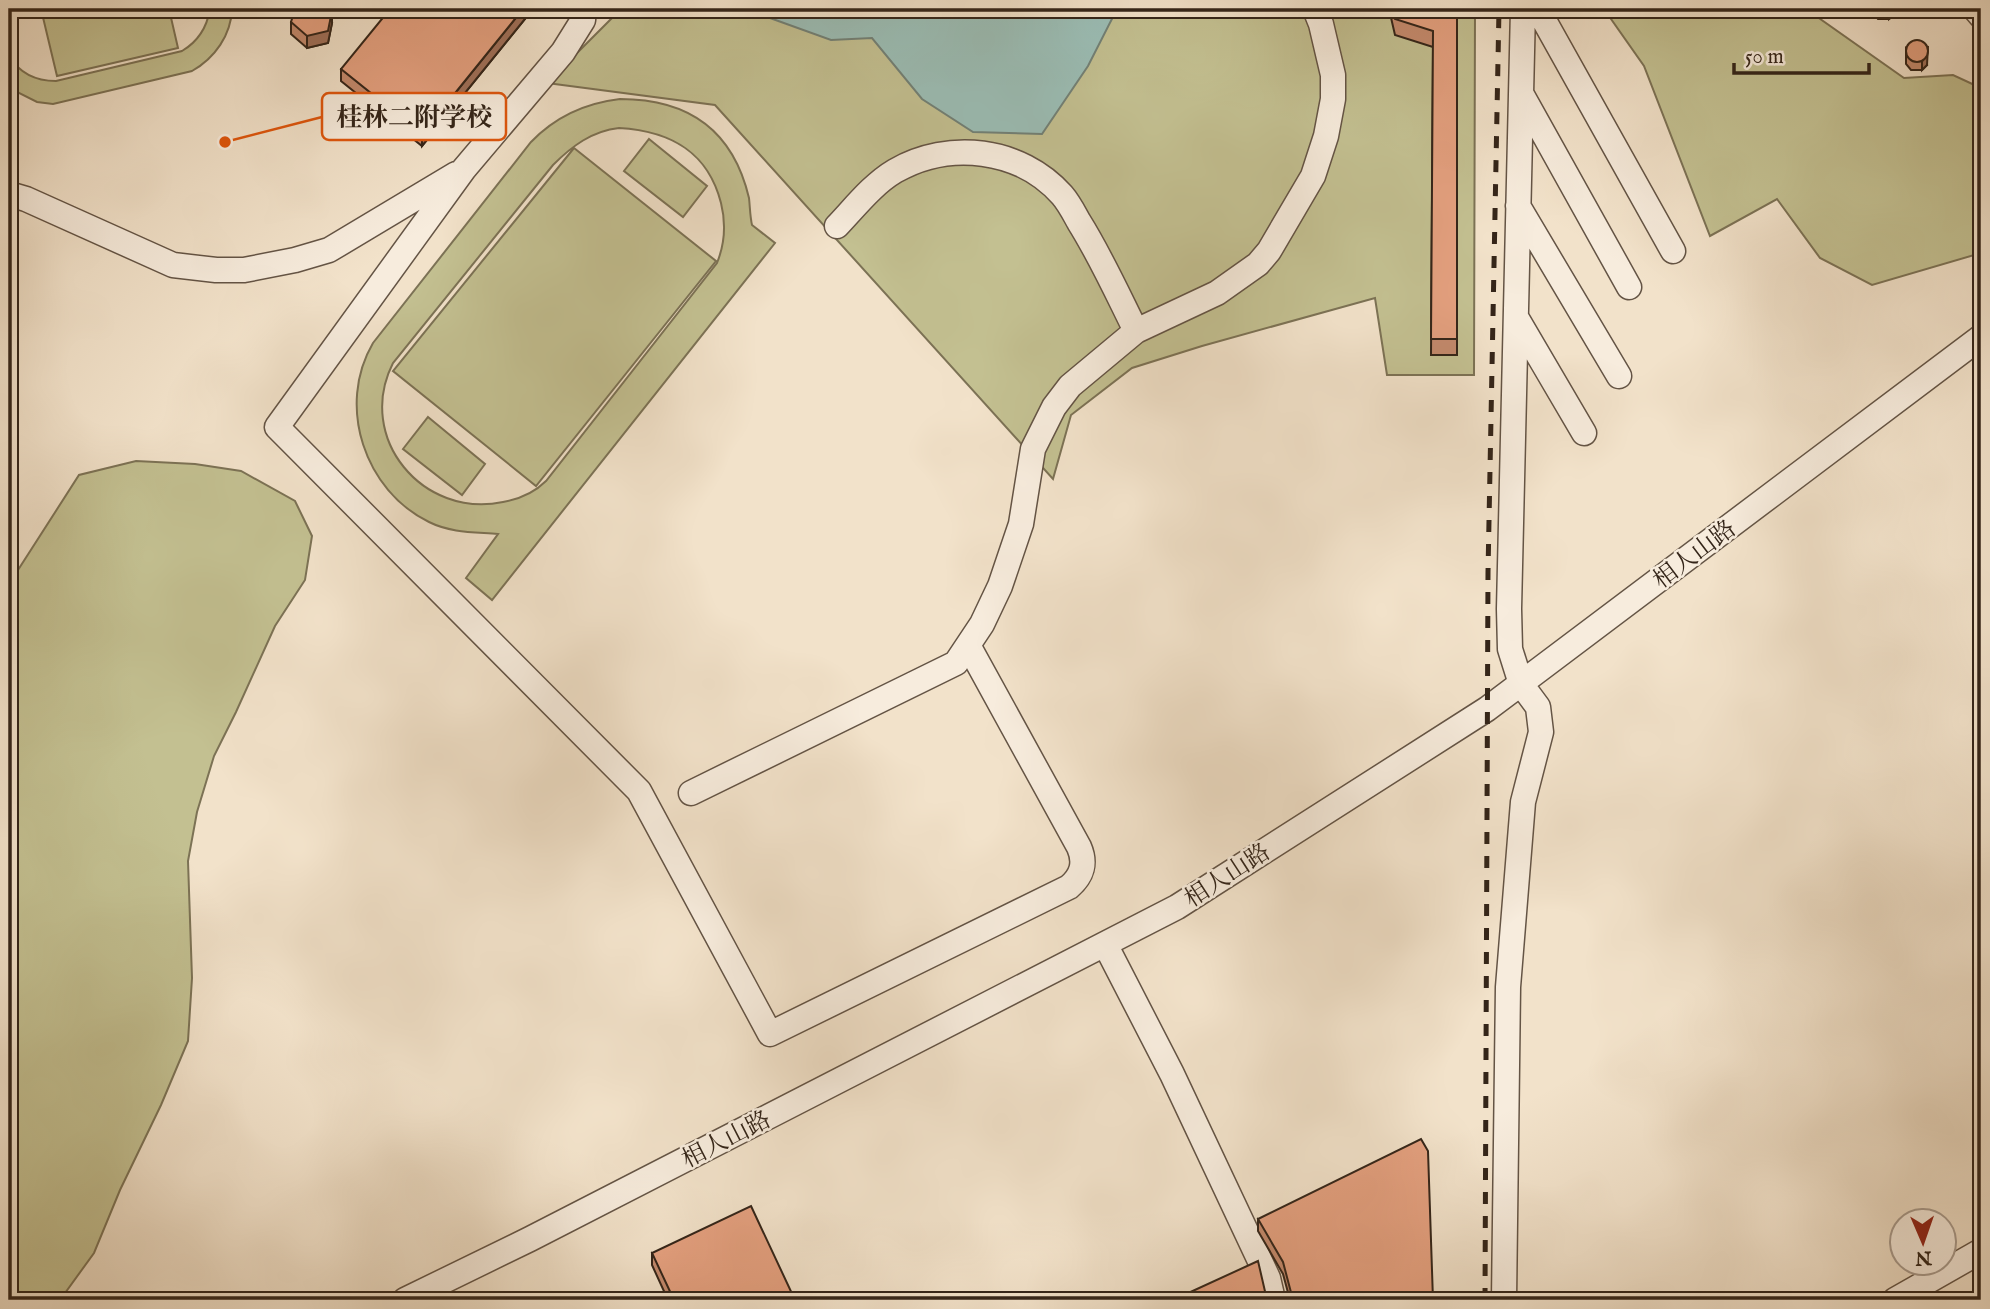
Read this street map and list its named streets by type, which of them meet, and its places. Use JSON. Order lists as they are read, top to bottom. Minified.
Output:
{"streets":{"street":["相人山路"]},"places":["桂林二附学校"],"scale_bar":"50 m","north":"bottom"}
